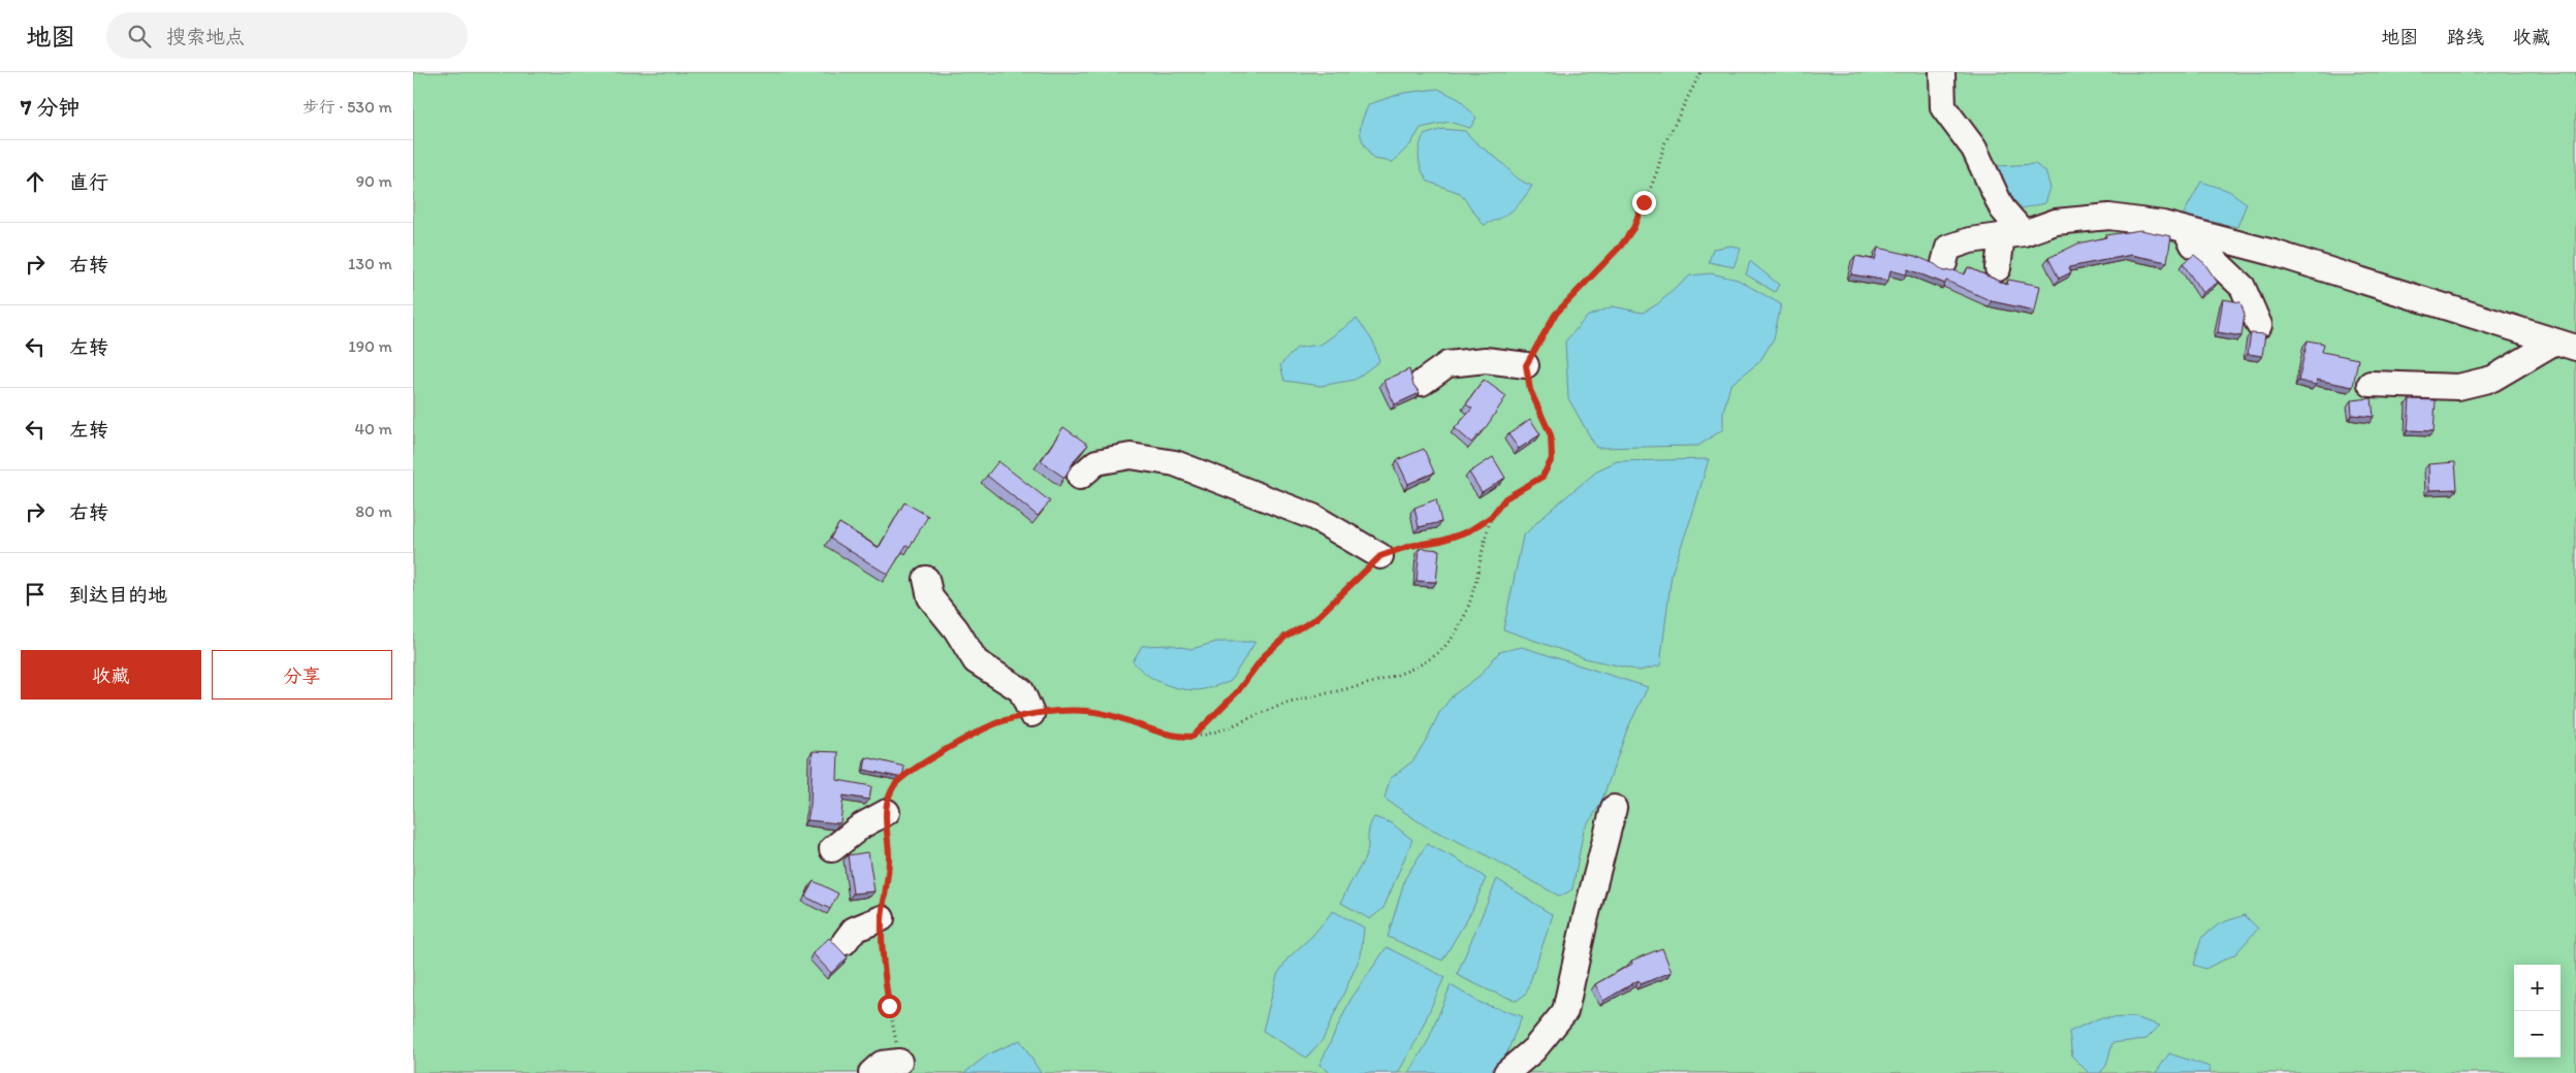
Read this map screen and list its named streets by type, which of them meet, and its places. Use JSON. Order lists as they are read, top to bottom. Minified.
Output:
{"page":{"header":"地图","search":"搜索地点","nav":["地图","路线","收藏"],"heading":["7 分钟","步行 · 530 m"],"list":[["直行","90 m"],["右转","130 m"],["左转","190 m"],["左转","40 m"],["右转","80 m"],"到达目的地"],"buttons":["收藏","分享"],"map_buttons":["+","−"]}}
